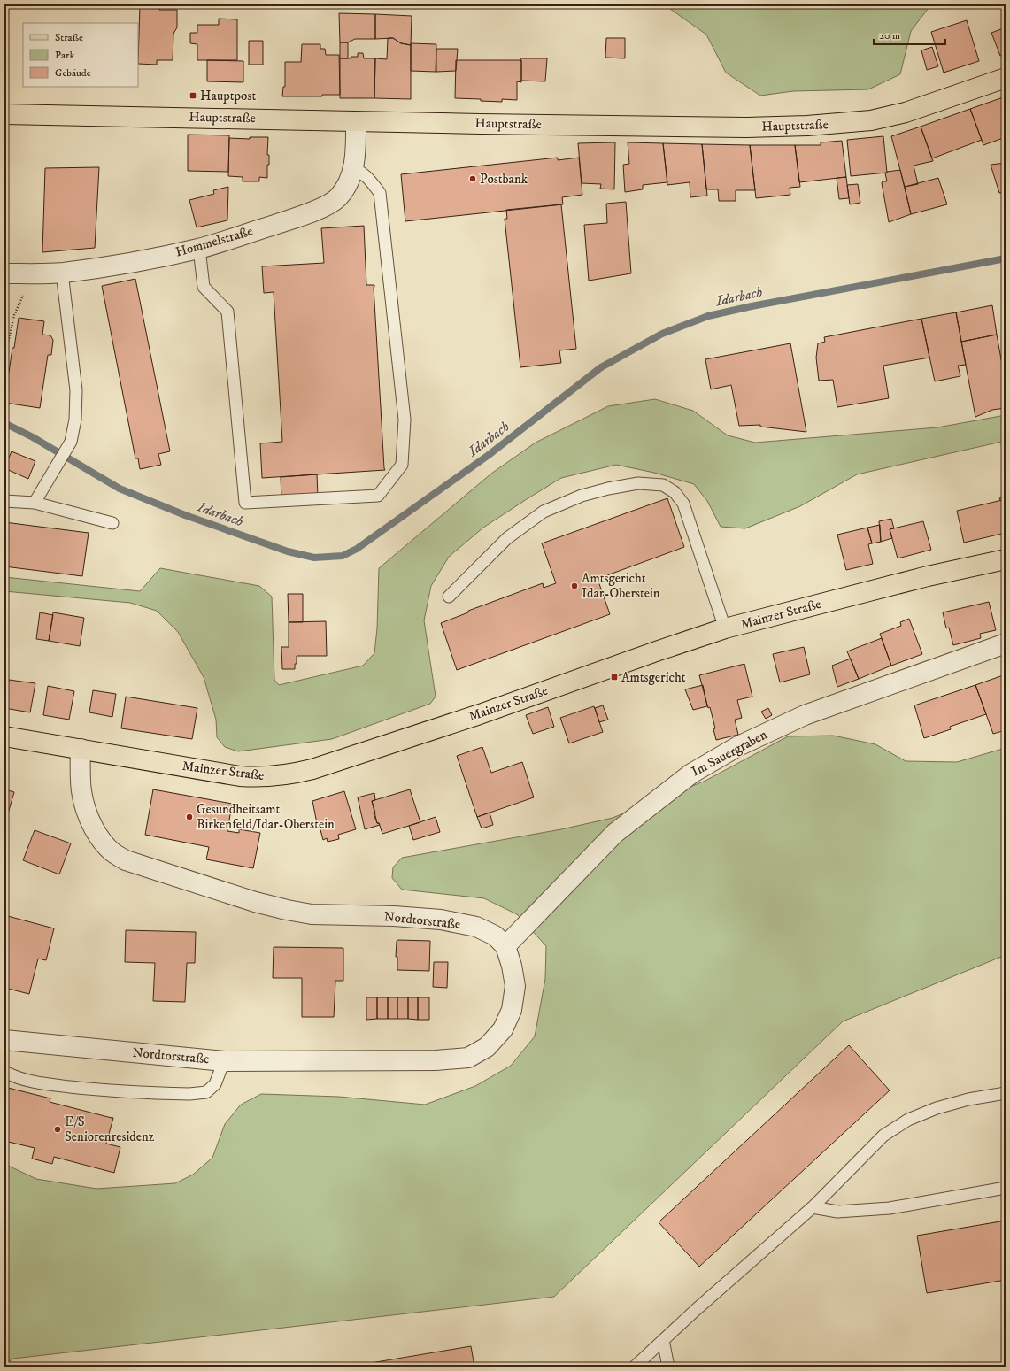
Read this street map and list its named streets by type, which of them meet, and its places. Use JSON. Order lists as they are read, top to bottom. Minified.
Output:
{"streets":{"main road":["Hauptstraße","Mainzer Straße"],"street":["Hommelstraße","Im Sauergraben","Nordtorstraße"]},"crossings":[["Hauptstraße","Hommelstraße"],["Mainzer Straße","Nordtorstraße"],["Im Sauergraben","Nordtorstraße"]],"water":["Idarbach"],"places":{"transit":["Hauptpost","Amtsgericht"],"other":["Postbank","Amtsgericht Idar-Oberstein","Gesundheitsamt Birkenfeld/Idar-Oberstein","E/S Seniorenresidenz"]},"legend":["Straße","Park","Gebäude"],"scale_bar":"20 m"}
